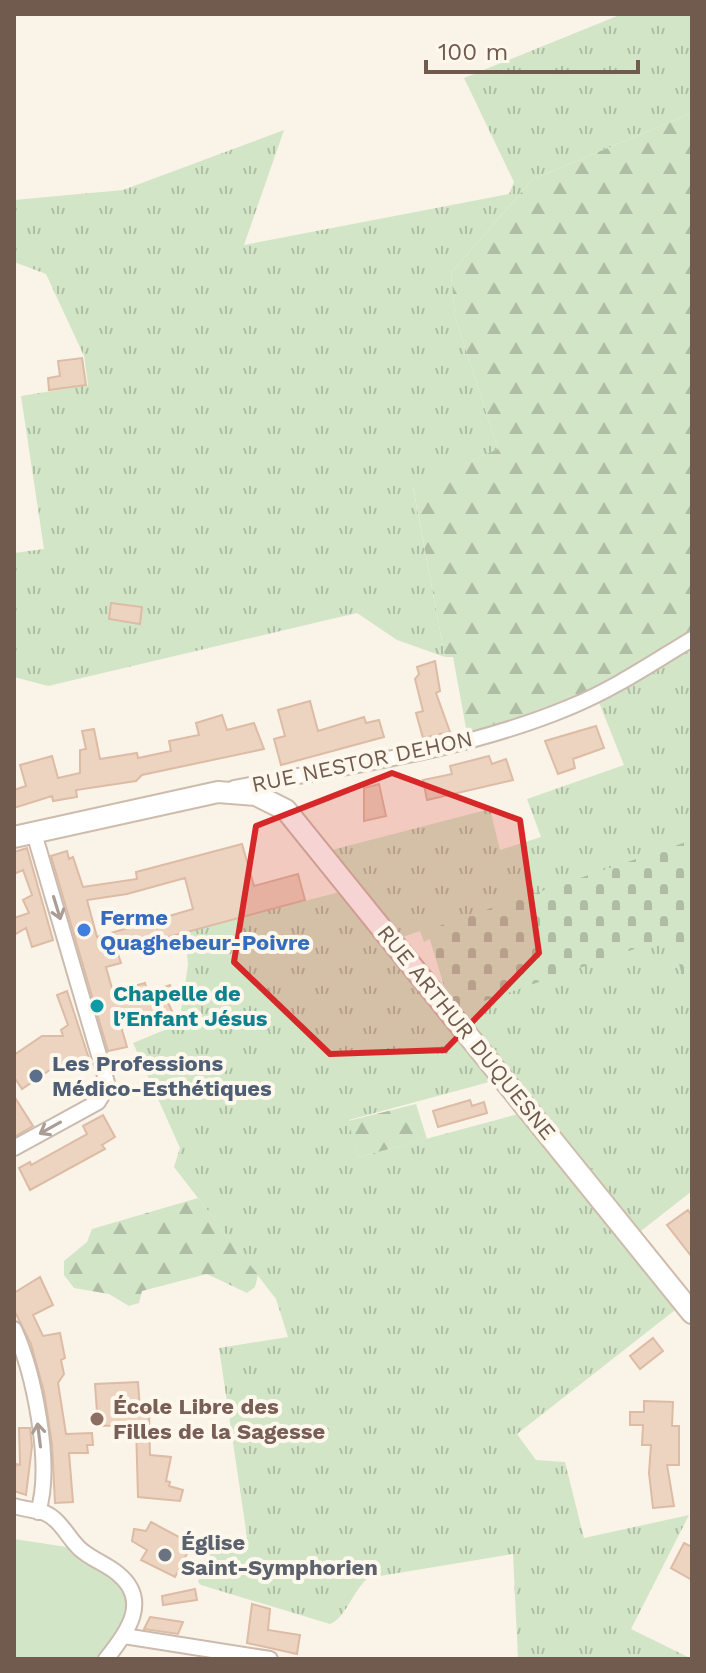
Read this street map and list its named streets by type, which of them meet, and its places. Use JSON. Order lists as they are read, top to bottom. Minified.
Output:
{"streets":{"main road":["RUE NESTOR DEHON","RUE ARTHUR DUQUESNE"]},"crossings":[["RUE NESTOR DEHON","RUE ARTHUR DUQUESNE"]],"places":["Ferme Quaghebeur-Poivre","Chapelle de l’Enfant Jésus","Les Professions Médico-Esthétiques","École Libre des Filles de la Sagesse","Église Saint-Symphorien"],"scale_bar":"100 m"}
